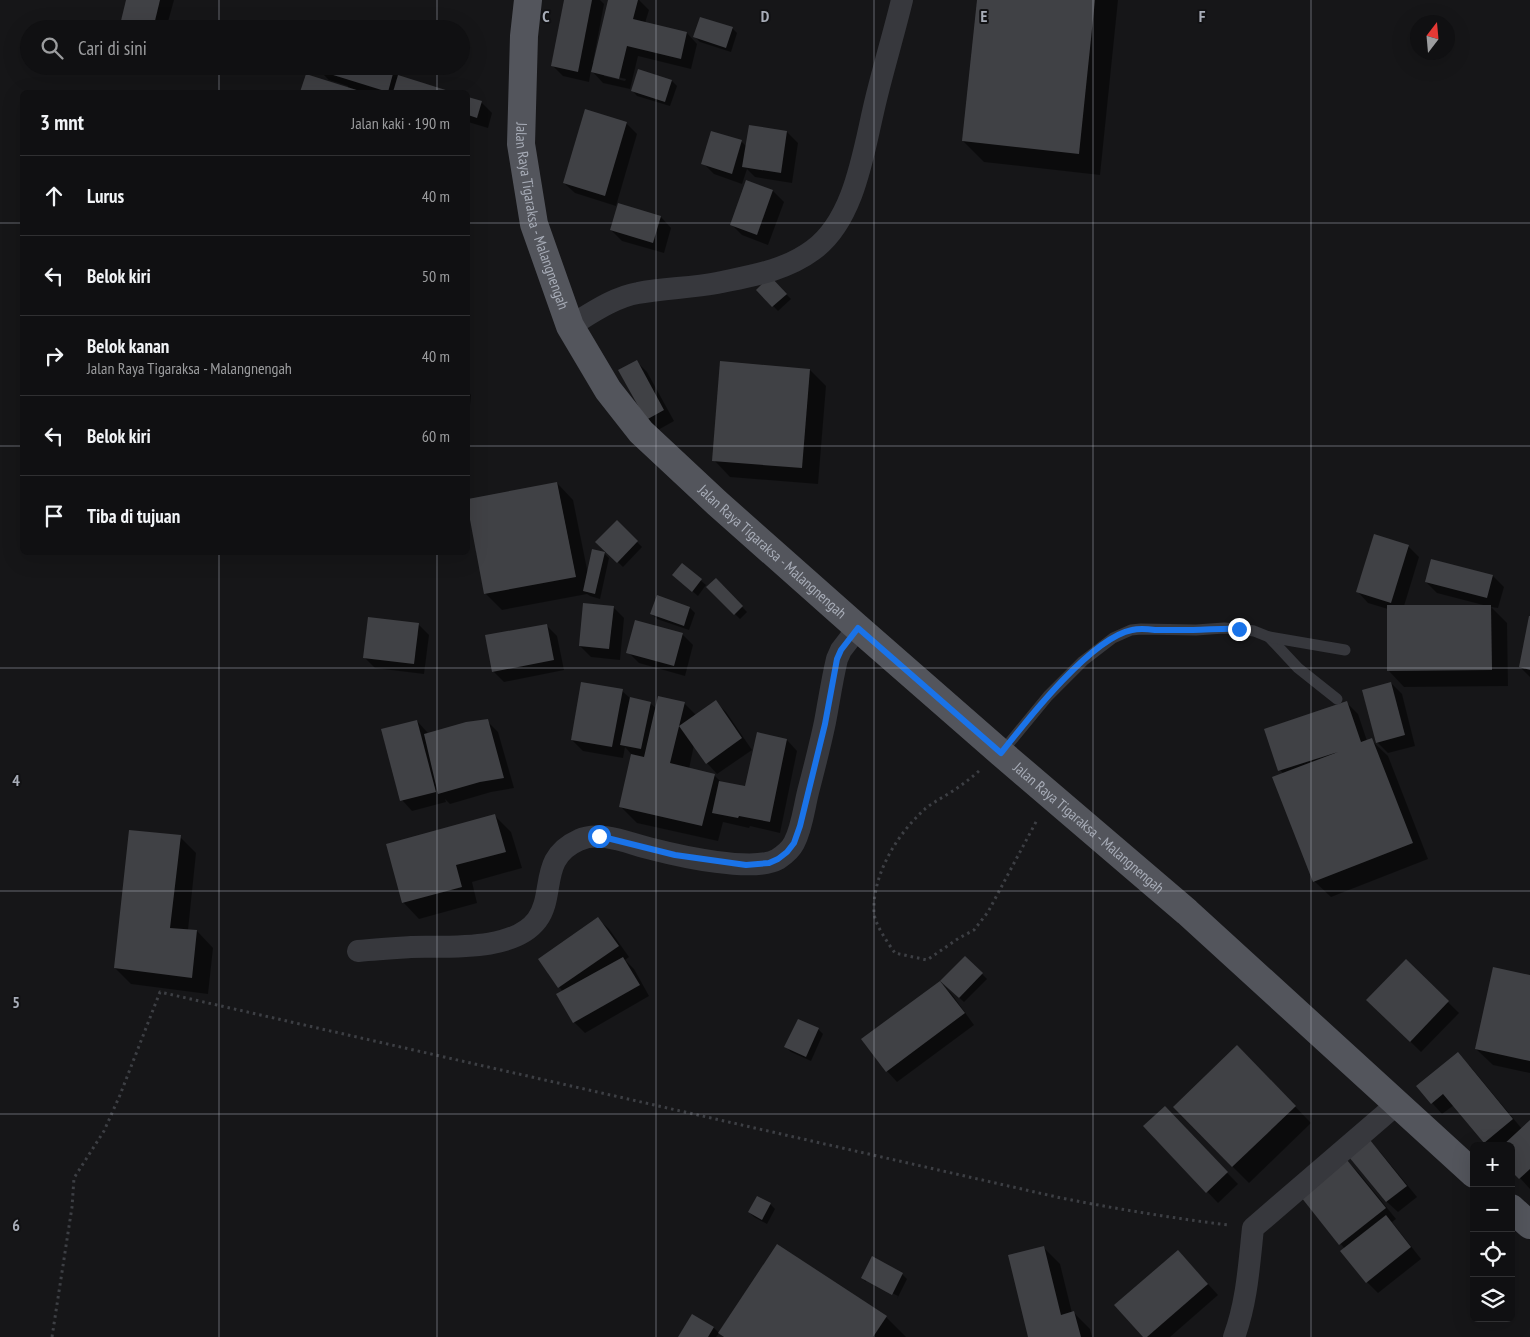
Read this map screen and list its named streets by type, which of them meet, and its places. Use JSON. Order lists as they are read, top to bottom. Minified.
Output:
{"streets":{"main road":["Jalan Raya Tigaraksa - Malangnengah"]},"north":"top","page":{"search":"Cari di sini","heading":["3 mnt","Jalan kaki · 190 m"],"list":[["Lurus","40 m"],["Belok kiri","50 m"],["Belok kanan","Jalan Raya Tigaraksa - Malangnengah","40 m"],["Belok kiri","60 m"],"Tiba di tujuan"],"map_buttons":["+","−"]},"grid":{"columns":["C","D","E","F"],"rows":["4","5","6"]}}
